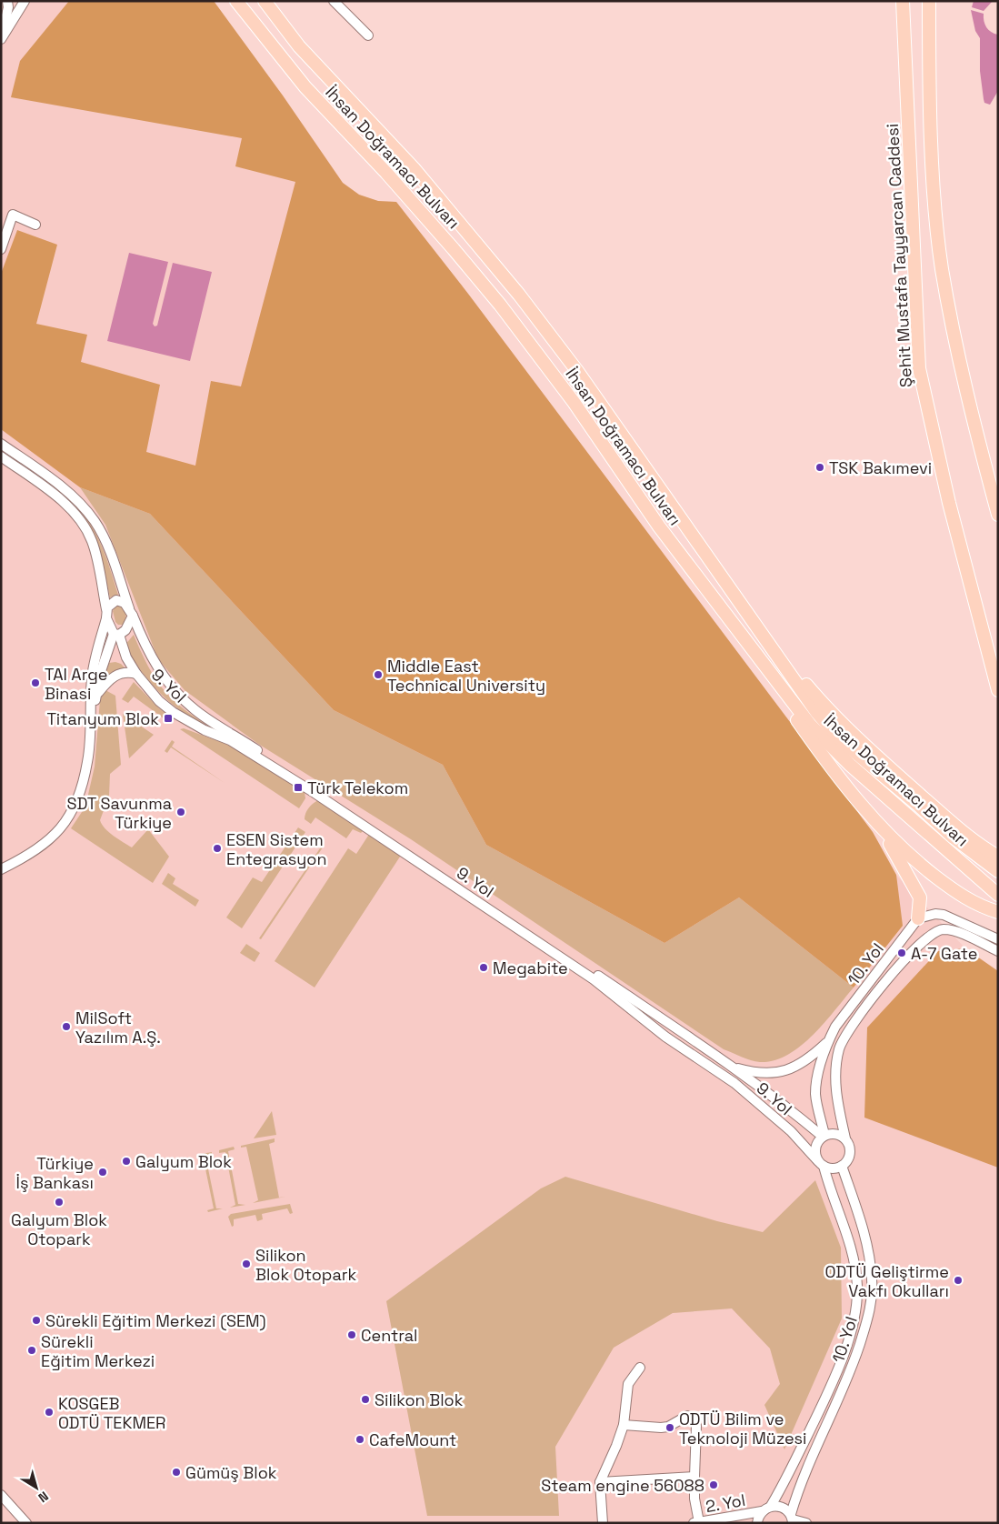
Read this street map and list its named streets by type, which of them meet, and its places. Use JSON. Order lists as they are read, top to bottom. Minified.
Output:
{"streets":{"main road":["İhsan Doğramacı Bulvarı","Şehit Mustafa Tayyarcan Caddesi"],"street":["9. Yol","10. Yol","2. Yol"]},"crossings":[["9. Yol","10. Yol"],["10. Yol","2. Yol"]],"places":{"other":["TSK Bakımevi","Middle East Technical University","TAI Arge Binasi","SDT Savunma Türkiye","ESEN Sistem Entegrasyon","A-7 Gate","Megabite","MilSoft Yazılım A.Ş.","Galyum Blok","Türkiye İş Bankası","Galyum Blok Otopark","Silikon Blok Otopark","ODTÜ Geliştirme Vakfı Okulları","Sürekli Eğitim Merkezi (SEM)","Central","Sürekli Eğitim Merkezi","Silikon Blok","KOSGEB ODTÜ TEKMER","ODTÜ Bilim ve Teknoloji Müzesi","CafeMount","Gümüş Blok","Steam engine 56088"],"transit":["Titanyum Blok","Türk Telekom"]},"north":"bottom right"}
